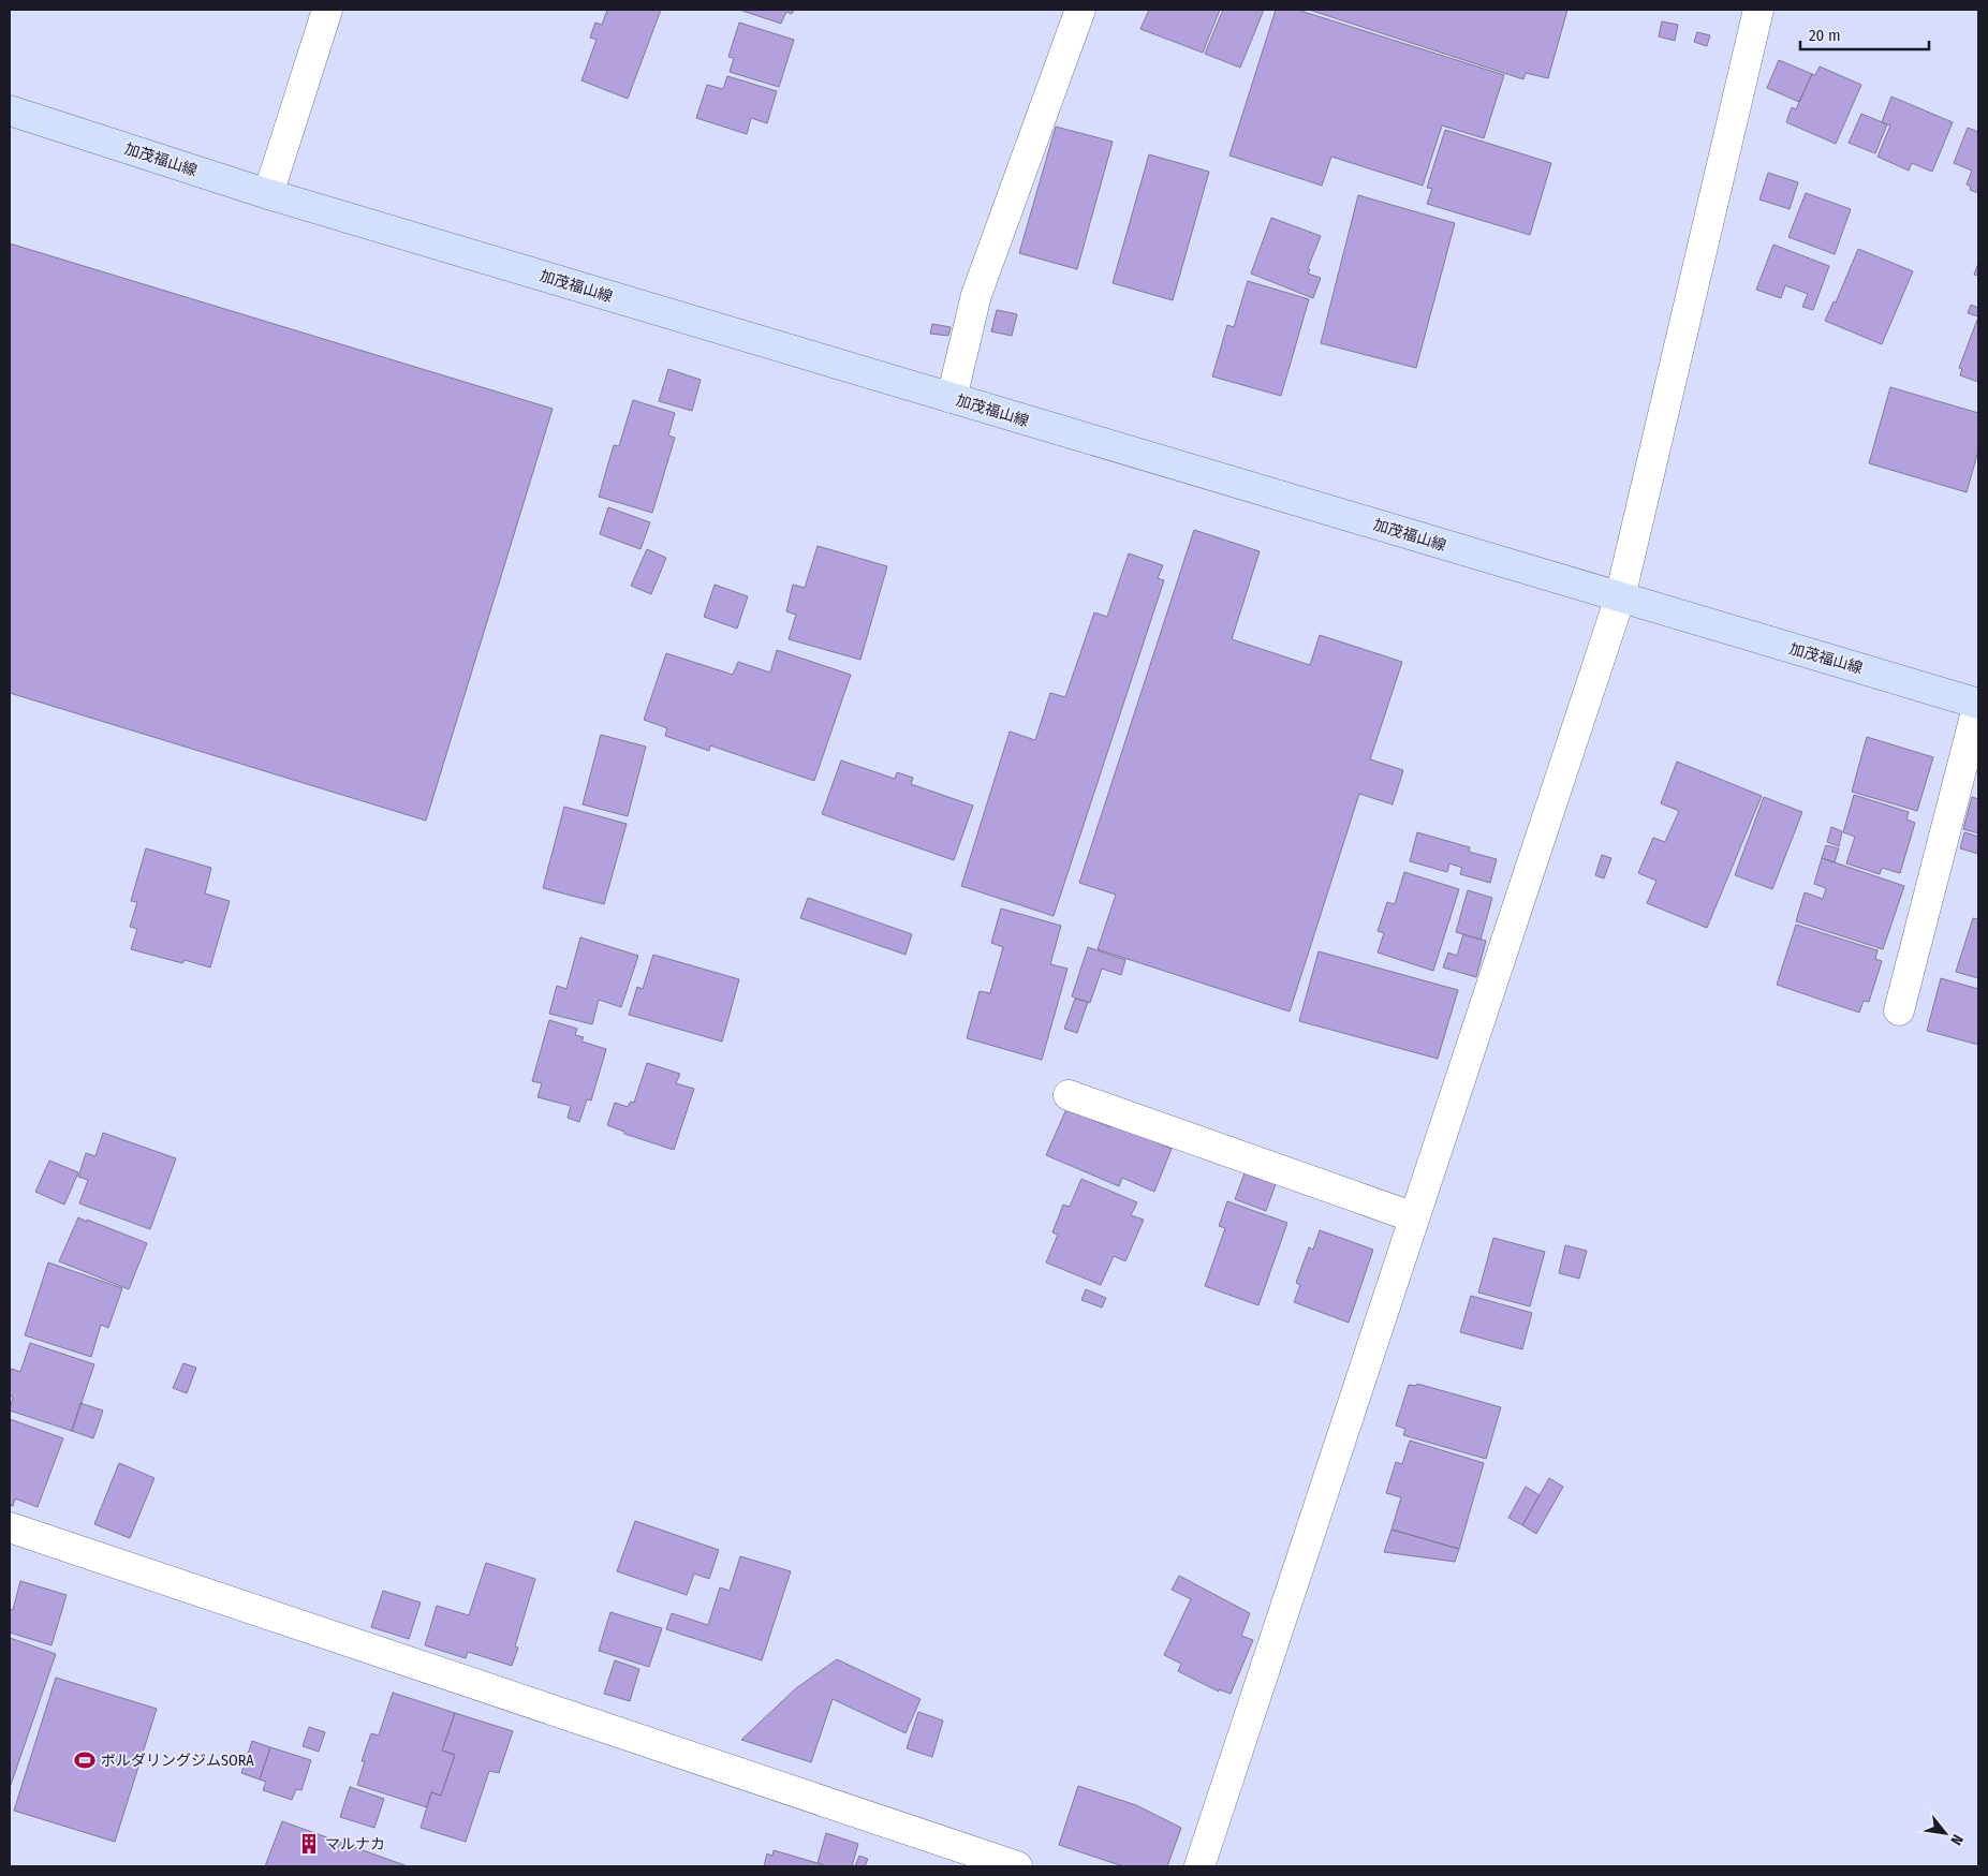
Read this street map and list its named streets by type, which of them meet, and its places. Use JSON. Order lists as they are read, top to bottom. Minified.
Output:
{"streets":{"main road":["加茂福山線"]},"places":{"sports":["ボルダリングジムSORA"],"building":["マルナカ"]},"scale_bar":"20 m","north":"bottom right"}
